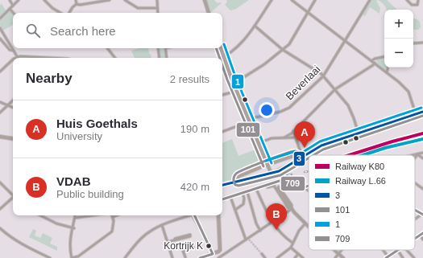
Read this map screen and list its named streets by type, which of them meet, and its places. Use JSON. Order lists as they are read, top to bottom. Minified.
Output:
{"streets":{"street":["Beverlaai"]},"places":["Kortrijk K"],"lines":["transit line 1","transit line 101","transit line 3","rail line K80","rail line L.66","transit line 709"],"legend":["Railway K80","Railway L.66","3","101","1","709"],"page":{"map_buttons":["+","−"],"search":"Search here","heading":["Nearby","2 results"],"list":[{"mark":"A","name":"Huis Goethals","note":"University","value":"190 m"},{"mark":"B","name":"VDAB","note":"Public building","value":"420 m"}],"pins":["A","B"]}}
